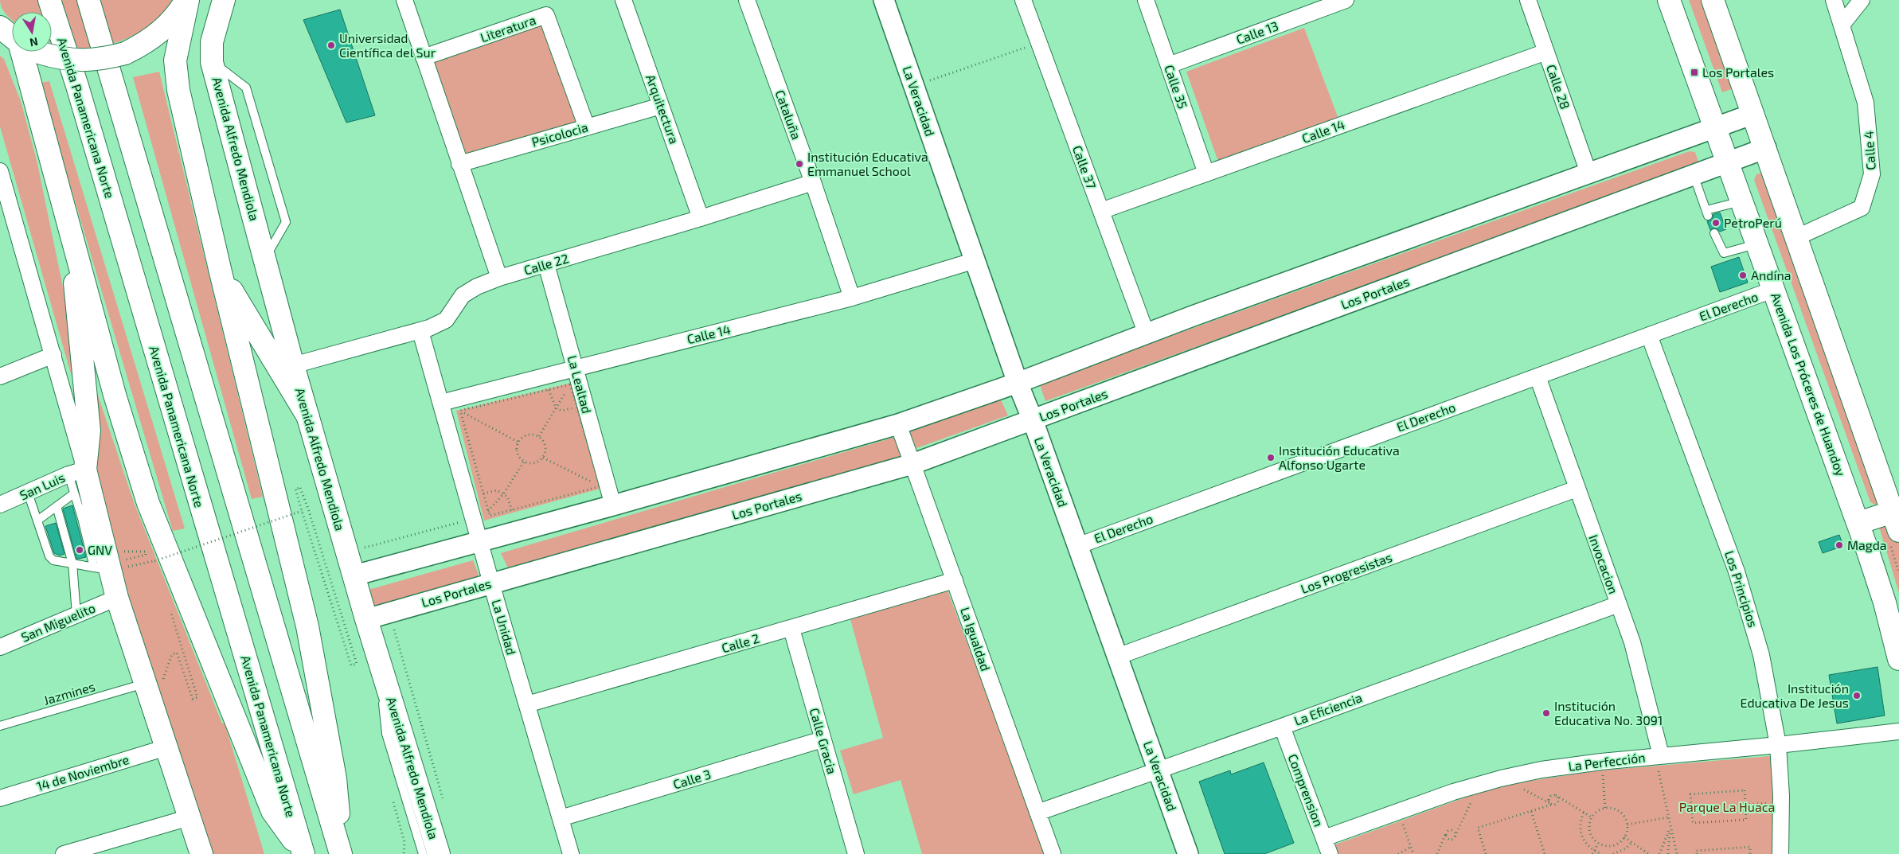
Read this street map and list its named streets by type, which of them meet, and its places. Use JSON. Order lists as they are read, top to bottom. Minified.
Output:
{"streets":{"main road":["Avenida Panamericana Norte","Avenida Alfredo Mendiola","Avenida Los Próceres de Huandoy"],"street":["Literatura","Calle 13","Calle 35","Calle 28","La Veracidad","Arquitectura","Cataluña","Calle 14","Psicolocia","Calle 4","Calle 37","Calle 22","Los Portales","El Derecho","La Lealtad","San Luis","Invocacion","Los Progresistas","Los Principios","San Miguelito","La Unidad","La Igualdad","Calle 2","La Eficiencia","Calle Gracia","La Perfección","14 de Noviembre","Calle 3","Comprension"],"lane":["Jazmines"]},"crossings":[["Literatura","Psicolocia"],["Calle 13","Calle 35"],["Calle 35","Calle 14"],["Calle 28","Calle 14"],["La Veracidad","Calle 14"],["La Veracidad","Los Portales"],["La Veracidad","El Derecho"],["La Veracidad","Los Progresistas"],["La Veracidad","La Eficiencia"],["Arquitectura","Psicolocia"],["Arquitectura","Calle 22"],["Cataluña","Calle 14"],["Cataluña","Calle 22"],["Calle 14","Calle 37"],["Calle 14","La Lealtad"],["Calle 14","La Unidad"],["Avenida Alfredo Mendiola","Calle 22"],["Avenida Alfredo Mendiola","Los Portales"],["Calle 22","La Lealtad"],["Calle 22","La Unidad"],["Los Portales","Avenida Los Próceres de Huandoy"],["Los Portales","La Unidad"],["Los Portales","La Igualdad"],["El Derecho","Avenida Los Próceres de Huandoy"],["El Derecho","Invocacion"],["El Derecho","Los Principios"],["Invocacion","Los Progresistas"],["Invocacion","La Eficiencia"],["Invocacion","La Perfección"],["Los Principios","La Perfección"],["La Unidad","Calle 2"],["La Unidad","Calle 3"],["La Igualdad","Calle 2"],["La Igualdad","La Eficiencia"],["Calle 2","Calle Gracia"],["La Eficiencia","Comprension"],["Calle Gracia","Calle 3"],["La Perfección","Comprension"]],"parks":["Parque La Huaca"],"places":{"other":["Universidad Científica del Sur","Institución Educativa Emmanuel School","PetroPerú","Andína","Institución Educativa Alfonso Ugarte","Magda","GNV","Institución Educativa De Jesus","Institución Educativa No. 3091"],"transit":["Los Portales"]},"north":"bottom"}
